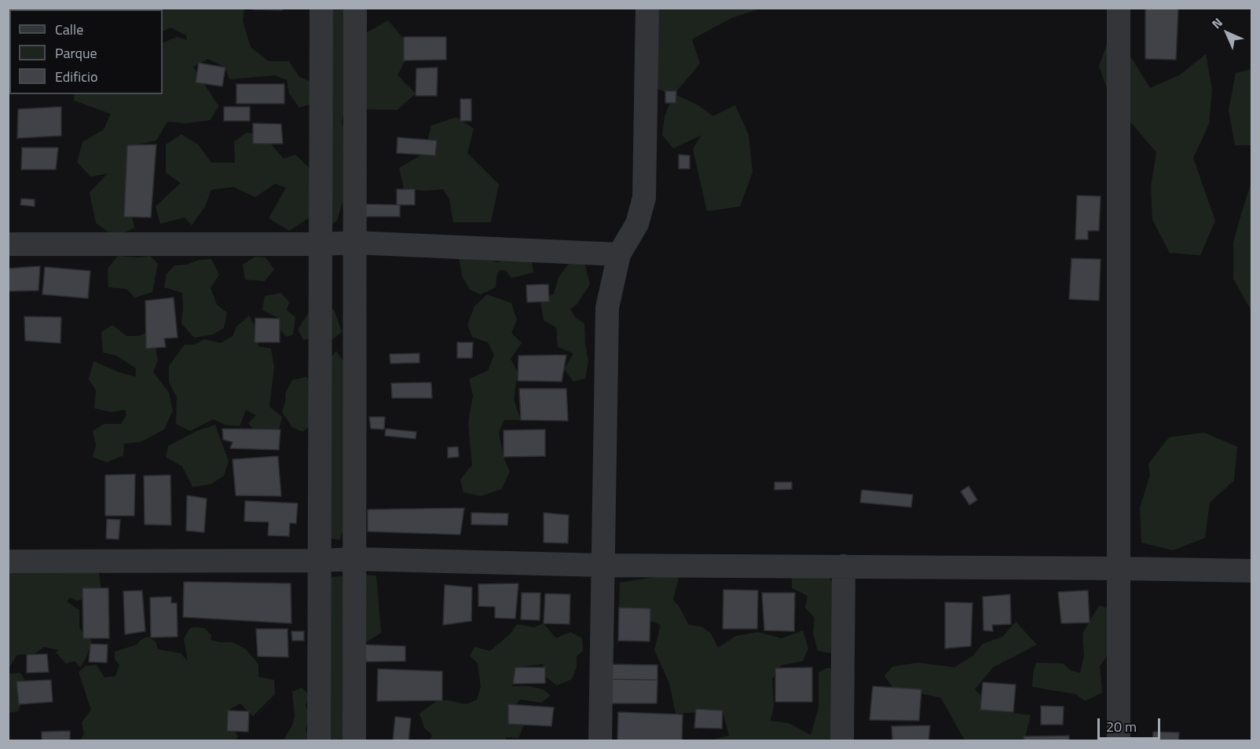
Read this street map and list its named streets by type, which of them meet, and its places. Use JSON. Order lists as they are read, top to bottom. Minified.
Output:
{"legend":["Calle","Parque","Edificio"],"scale_bar":"20 m","north":"top left"}
